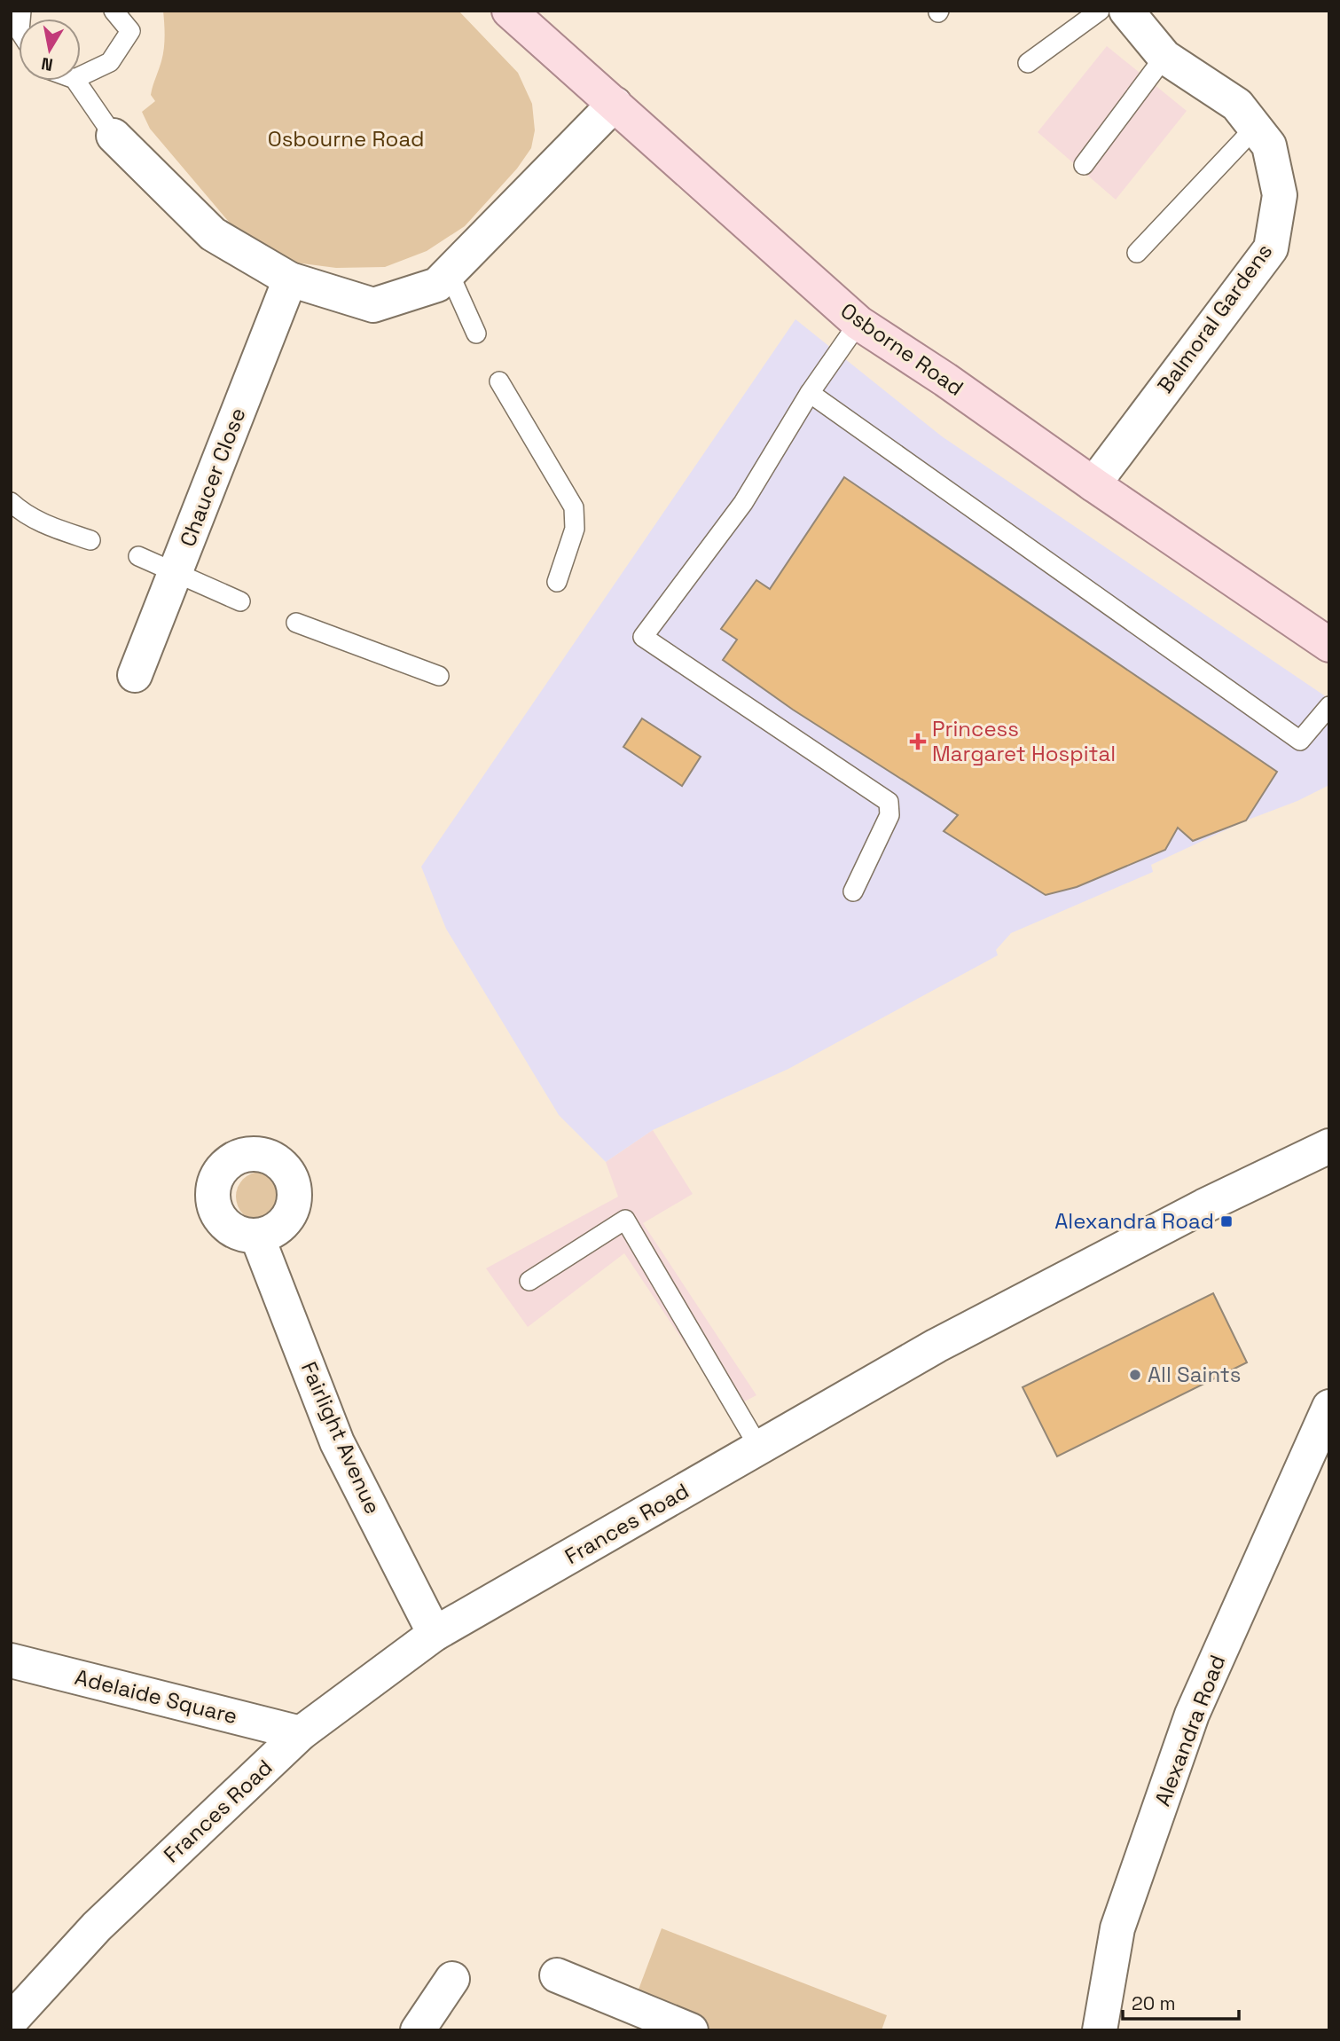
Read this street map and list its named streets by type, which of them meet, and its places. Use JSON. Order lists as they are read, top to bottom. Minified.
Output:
{"streets":{"main road":["Osborne Road"],"street":["Balmoral Gardens","Chaucer Close","Fairlight Avenue","Frances Road","Adelaide Square","Alexandra Road"]},"crossings":[["Balmoral Gardens","Osborne Road"],["Fairlight Avenue","Frances Road"],["Frances Road","Adelaide Square"]],"parks":["Osbourne Road"],"places":{"health":["Princess Margaret Hospital"],"transit":["Alexandra Road"],"other":["All Saints"]},"scale_bar":"20 m","north":"bottom"}
